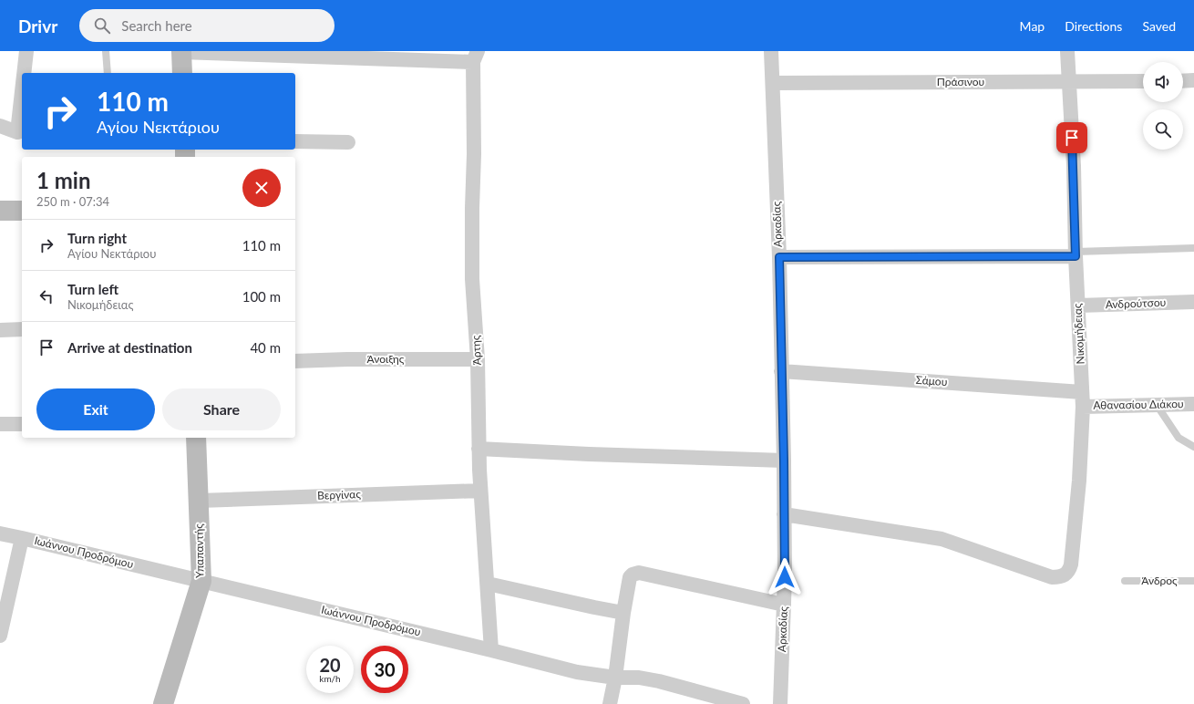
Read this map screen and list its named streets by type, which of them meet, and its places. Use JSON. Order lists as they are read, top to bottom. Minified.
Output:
{"streets":{"street":["Πράσινου","Αρκαδίας","Ανδρούτσου","Νικομήδειας","Άρτης","Άνοιξης","Σάμου","Αθανασίου Διάκου","Βεργίνας","Υπαπαντής","Ιωάννου Προδρόμου"],"lane":["Άνδρος"]},"crossings":[["Πράσινου","Αρκαδίας"],["Πράσινου","Νικομήδειας"],["Αρκαδίας","Νικομήδειας"],["Αρκαδίας","Σάμου"],["Ανδρούτσου","Νικομήδειας"],["Νικομήδειας","Σάμου"],["Νικομήδειας","Αθανασίου Διάκου"],["Άρτης","Άνοιξης"],["Άρτης","Βεργίνας"],["Άρτης","Ιωάννου Προδρόμου"],["Βεργίνας","Υπαπαντής"],["Υπαπαντής","Ιωάννου Προδρόμου"]],"page":{"header":"Drivr","search":"Search here","nav":["Map","Directions","Saved"],"turn":["110 m","Αγίου Νεκτάριου"],"heading":["1 min","250 m · 07:34"],"list":[{"name":"Turn right","note":"Αγίου Νεκτάριου","value":"110 m"},{"name":"Turn left","note":"Νικομήδειας","value":"100 m"},{"name":"Arrive at destination","value":"40 m"}],"buttons":["Exit","Share"],"speed":"20 km/h","limit":"30"}}
